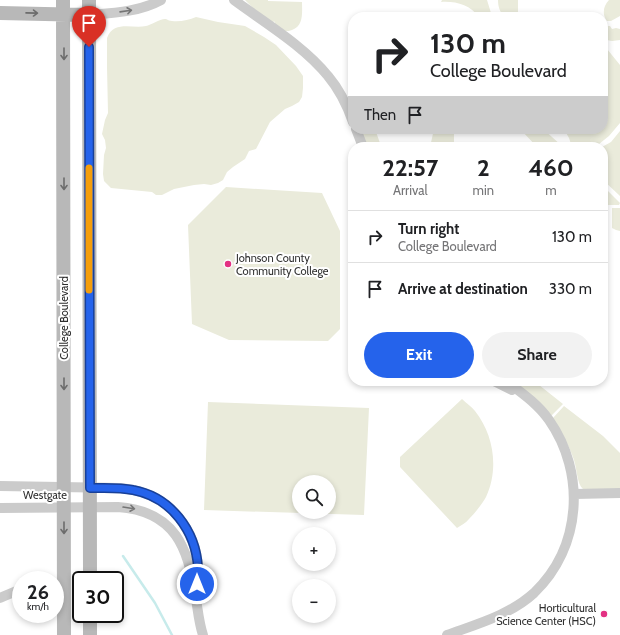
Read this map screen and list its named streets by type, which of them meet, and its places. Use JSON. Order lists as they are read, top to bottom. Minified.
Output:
{"streets":{"main road":["College Boulevard"],"street":["Westgate"]},"crossings":[["College Boulevard","Westgate"]],"one_way":["Westgate"],"places":["Johnson County Community College","Horticultural Science Center (HSC)"],"page":{"turn":["130 m","College Boulevard"],"then":"Then","eta":["22:57","Arrival","2","min","460","m"],"list":[{"name":"Turn right","note":"College Boulevard","value":"130 m"},{"name":"Arrive at destination","value":"330 m"}],"buttons":["Exit","Share"],"map_buttons":["+","−"],"speed":"26 km/h","limit":"30"}}
